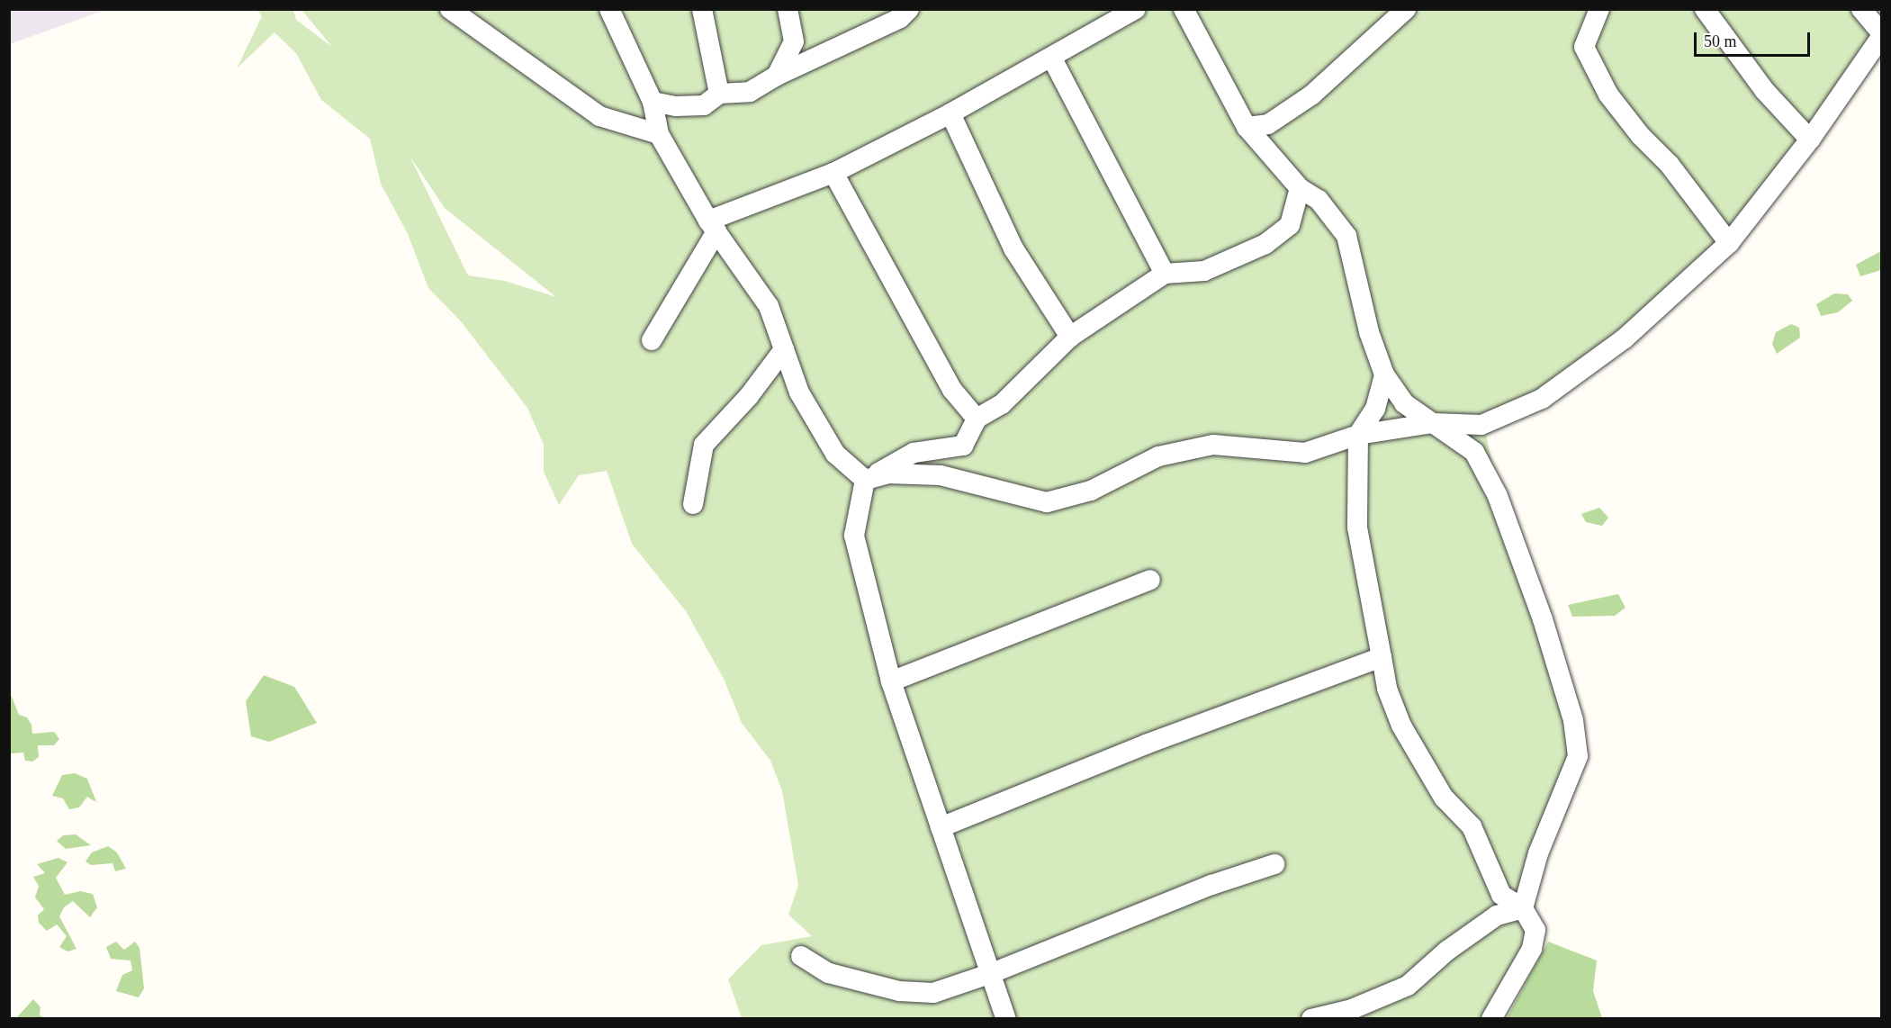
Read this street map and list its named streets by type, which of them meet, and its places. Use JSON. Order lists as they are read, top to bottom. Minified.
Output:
{"scale_bar":"50 m"}
